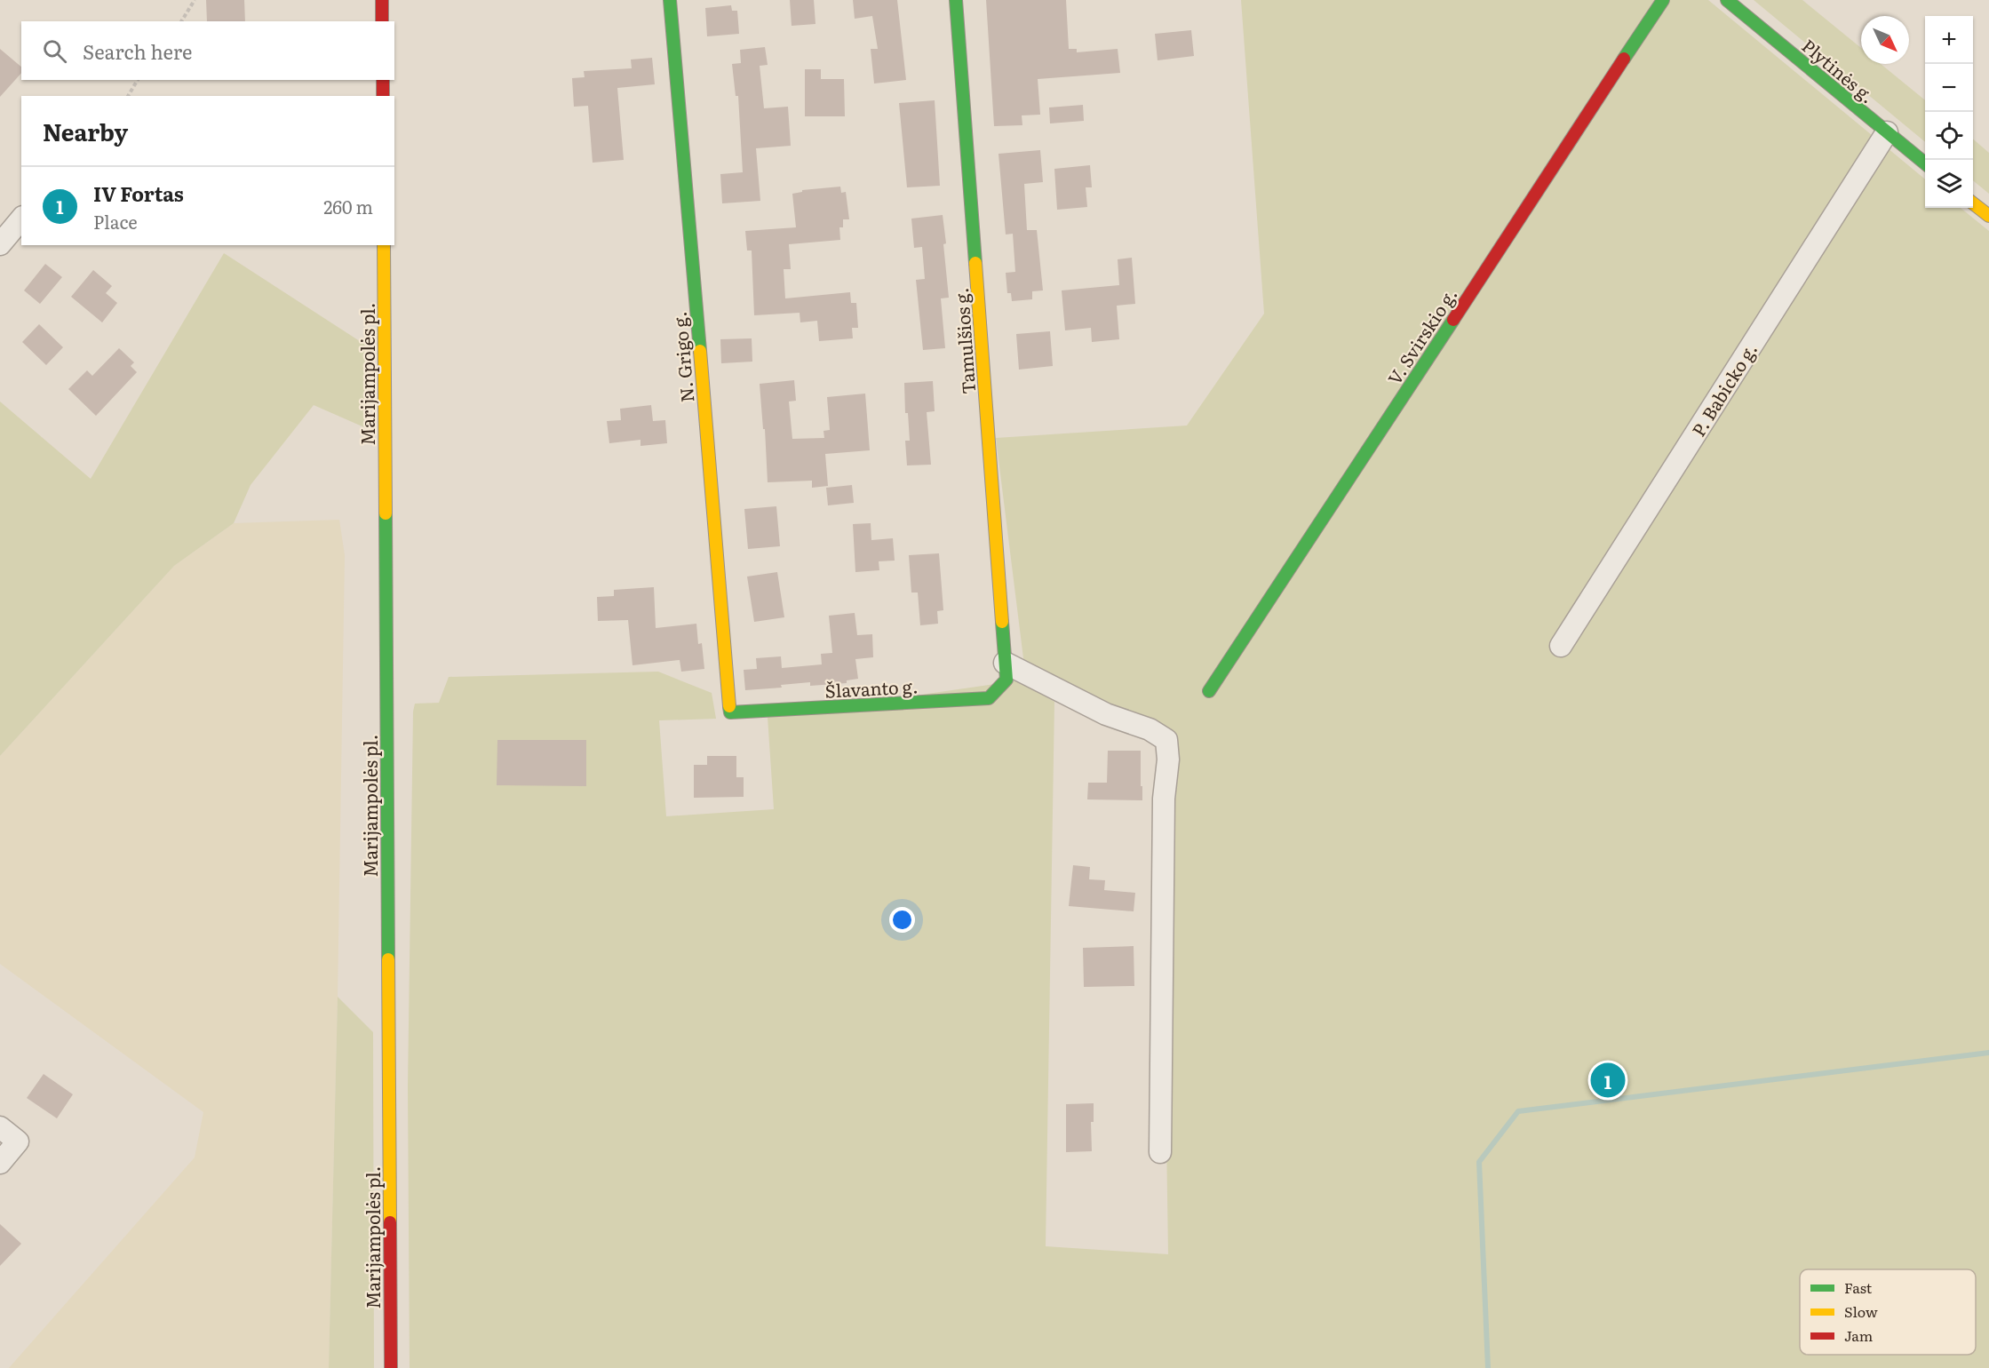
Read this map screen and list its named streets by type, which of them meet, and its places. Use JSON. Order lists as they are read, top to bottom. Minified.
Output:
{"streets":{"street":["Plytinės g.","V. Svirskio g.","Tamulšios g.","N. Grigo g.","Marijampolės pl.","P. Babicko g.","Šlavanto g."]},"crossings":[["Plytinės g.","P. Babicko g."],["Tamulšios g.","Šlavanto g."],["N. Grigo g.","Šlavanto g."]],"legend":["Fast","Slow","Jam"],"north":"bottom right","page":{"map_buttons":["+","−"],"search":"Search here","heading":"Nearby","list":[{"mark":"1","name":"IV Fortas","note":"Place","value":"260 m"}],"pins":"1"}}
